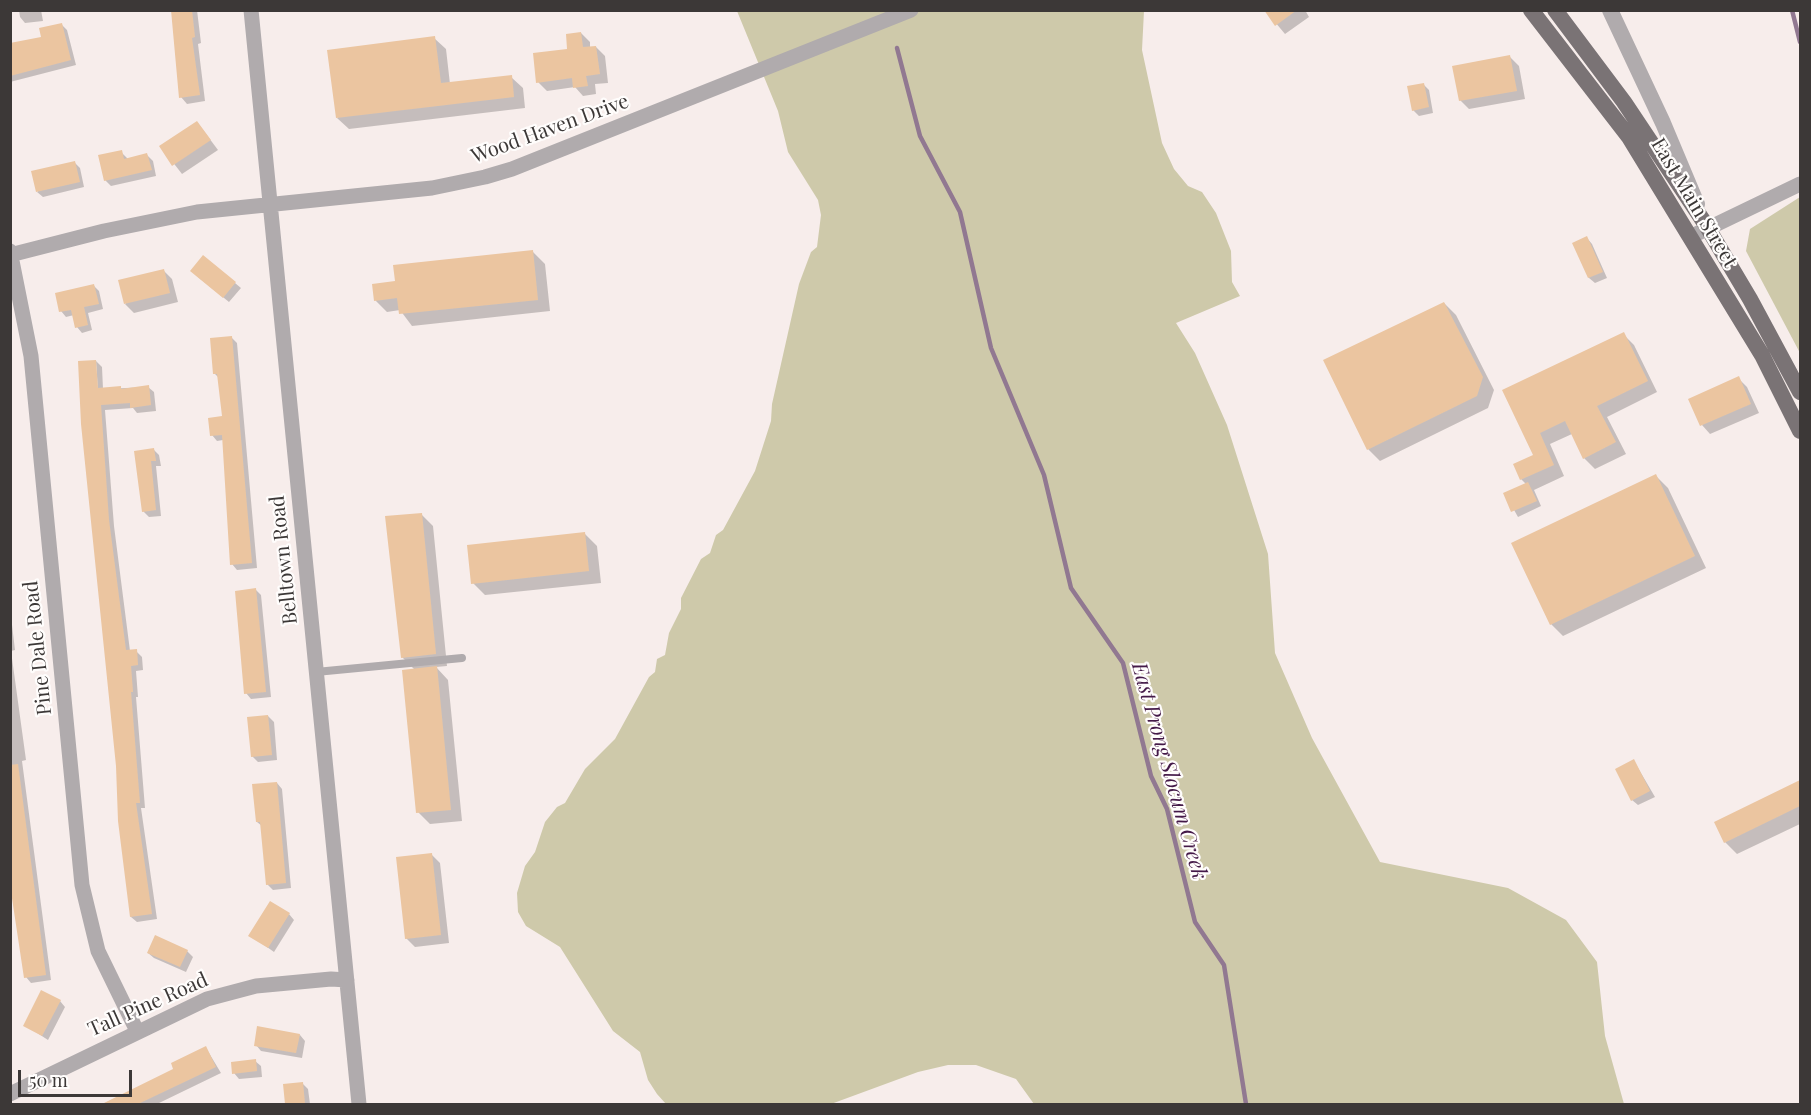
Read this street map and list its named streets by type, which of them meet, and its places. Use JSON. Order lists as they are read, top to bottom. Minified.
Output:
{"streets":{"main road":["East Main Street"],"street":["Wood Haven Drive","Belltown Road","Pine Dale Road","Tall Pine Road"]},"crossings":[["Wood Haven Drive","Belltown Road"],["Wood Haven Drive","Pine Dale Road"],["Belltown Road","Tall Pine Road"],["Pine Dale Road","Tall Pine Road"]],"water":["East Prong Slocum Creek"],"scale_bar":"50 m"}
